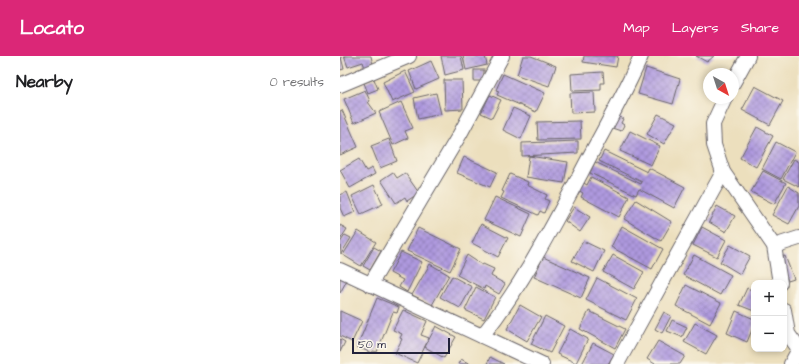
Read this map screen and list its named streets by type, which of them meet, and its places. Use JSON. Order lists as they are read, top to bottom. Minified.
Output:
{"scale_bar":"50 m","north":"bottom right","page":{"header":"Locato","nav":["Map","Layers","Share"],"heading":["Nearby","0 results"],"map_buttons":["+","−"],"scale":"50 m"}}
